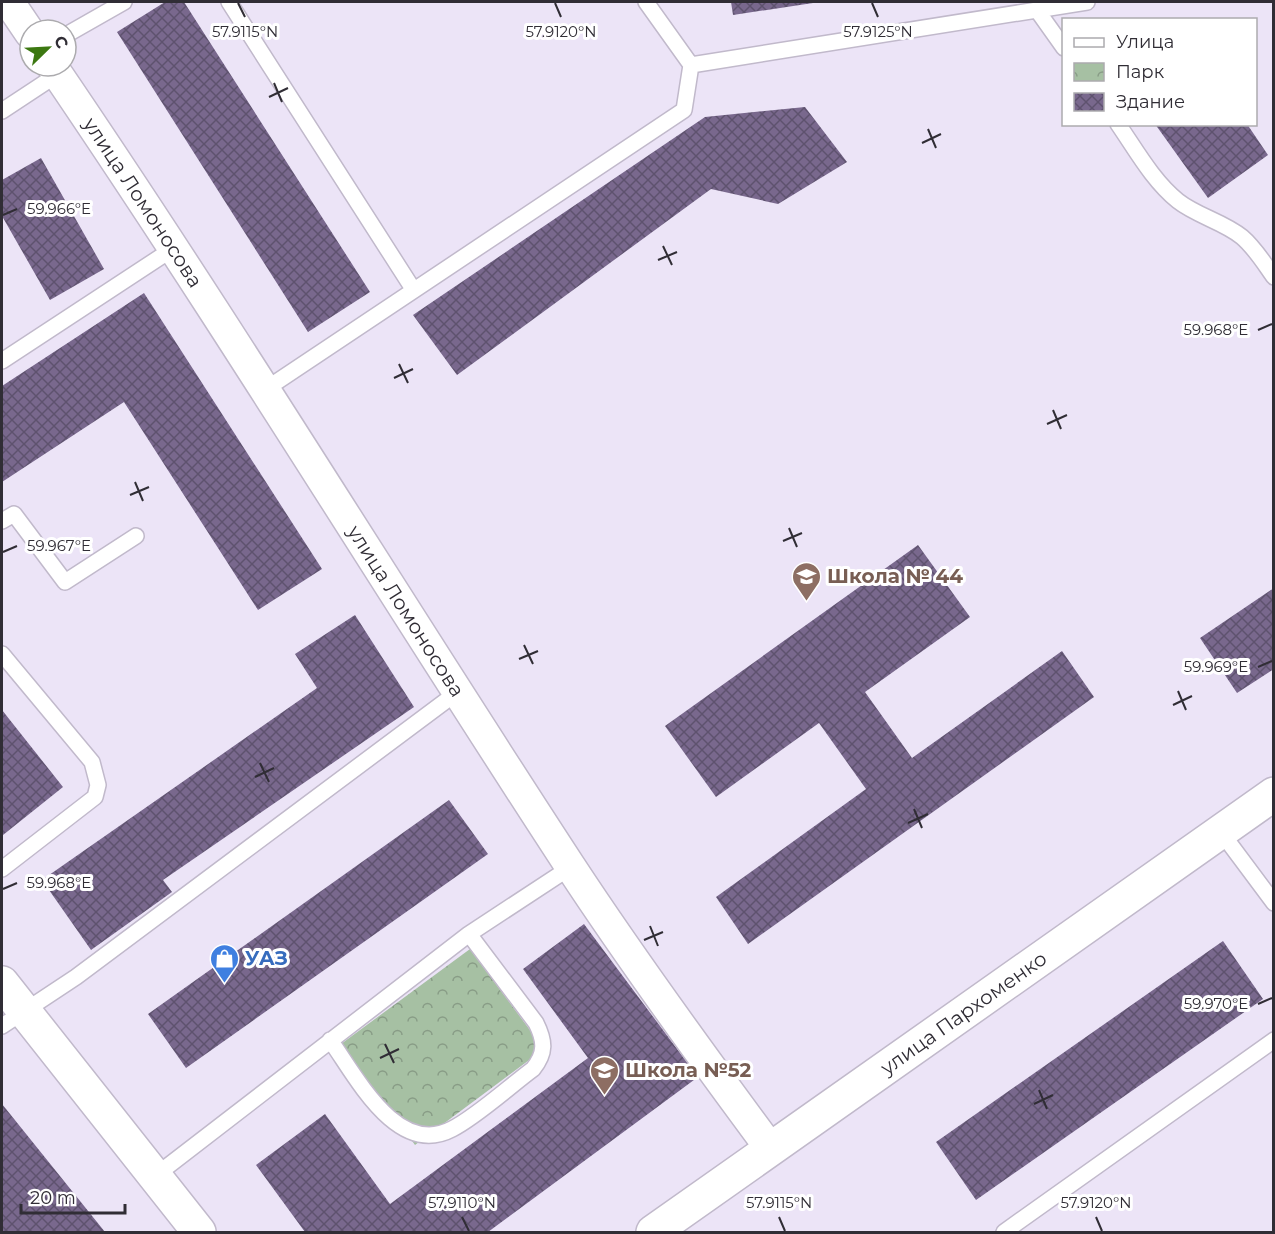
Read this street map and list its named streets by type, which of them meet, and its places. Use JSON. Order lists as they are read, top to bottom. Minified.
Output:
{"streets":{"main road":["улица Пархоменко"],"street":["улица Ломоносова"]},"crossings":[["улица Ломоносова","улица Пархоменко"]],"places":{"school or university":["Школа № 44","Школа №52"],"shop":["УАЗ"]},"legend":["Улица","Парк","Здание"],"scale_bar":"20 m","north":"top right","coordinates":["57.9115°N","57.9120°N","57.9125°N","59.966°E","59.968°E","59.967°E","59.969°E","59.970°E","57.9110°N"]}
